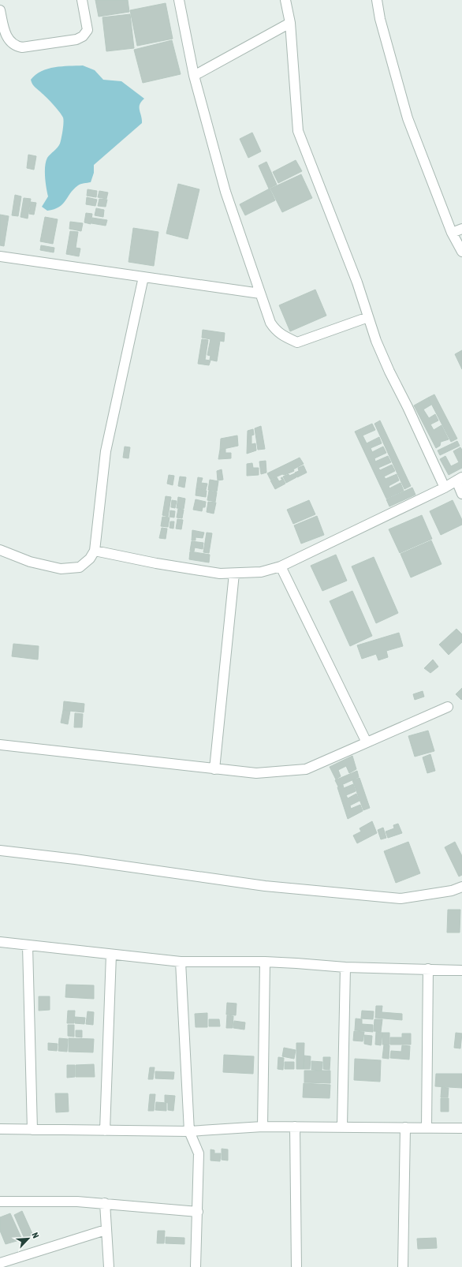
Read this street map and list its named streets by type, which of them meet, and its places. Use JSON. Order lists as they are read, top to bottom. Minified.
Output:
{"north":"top right"}
